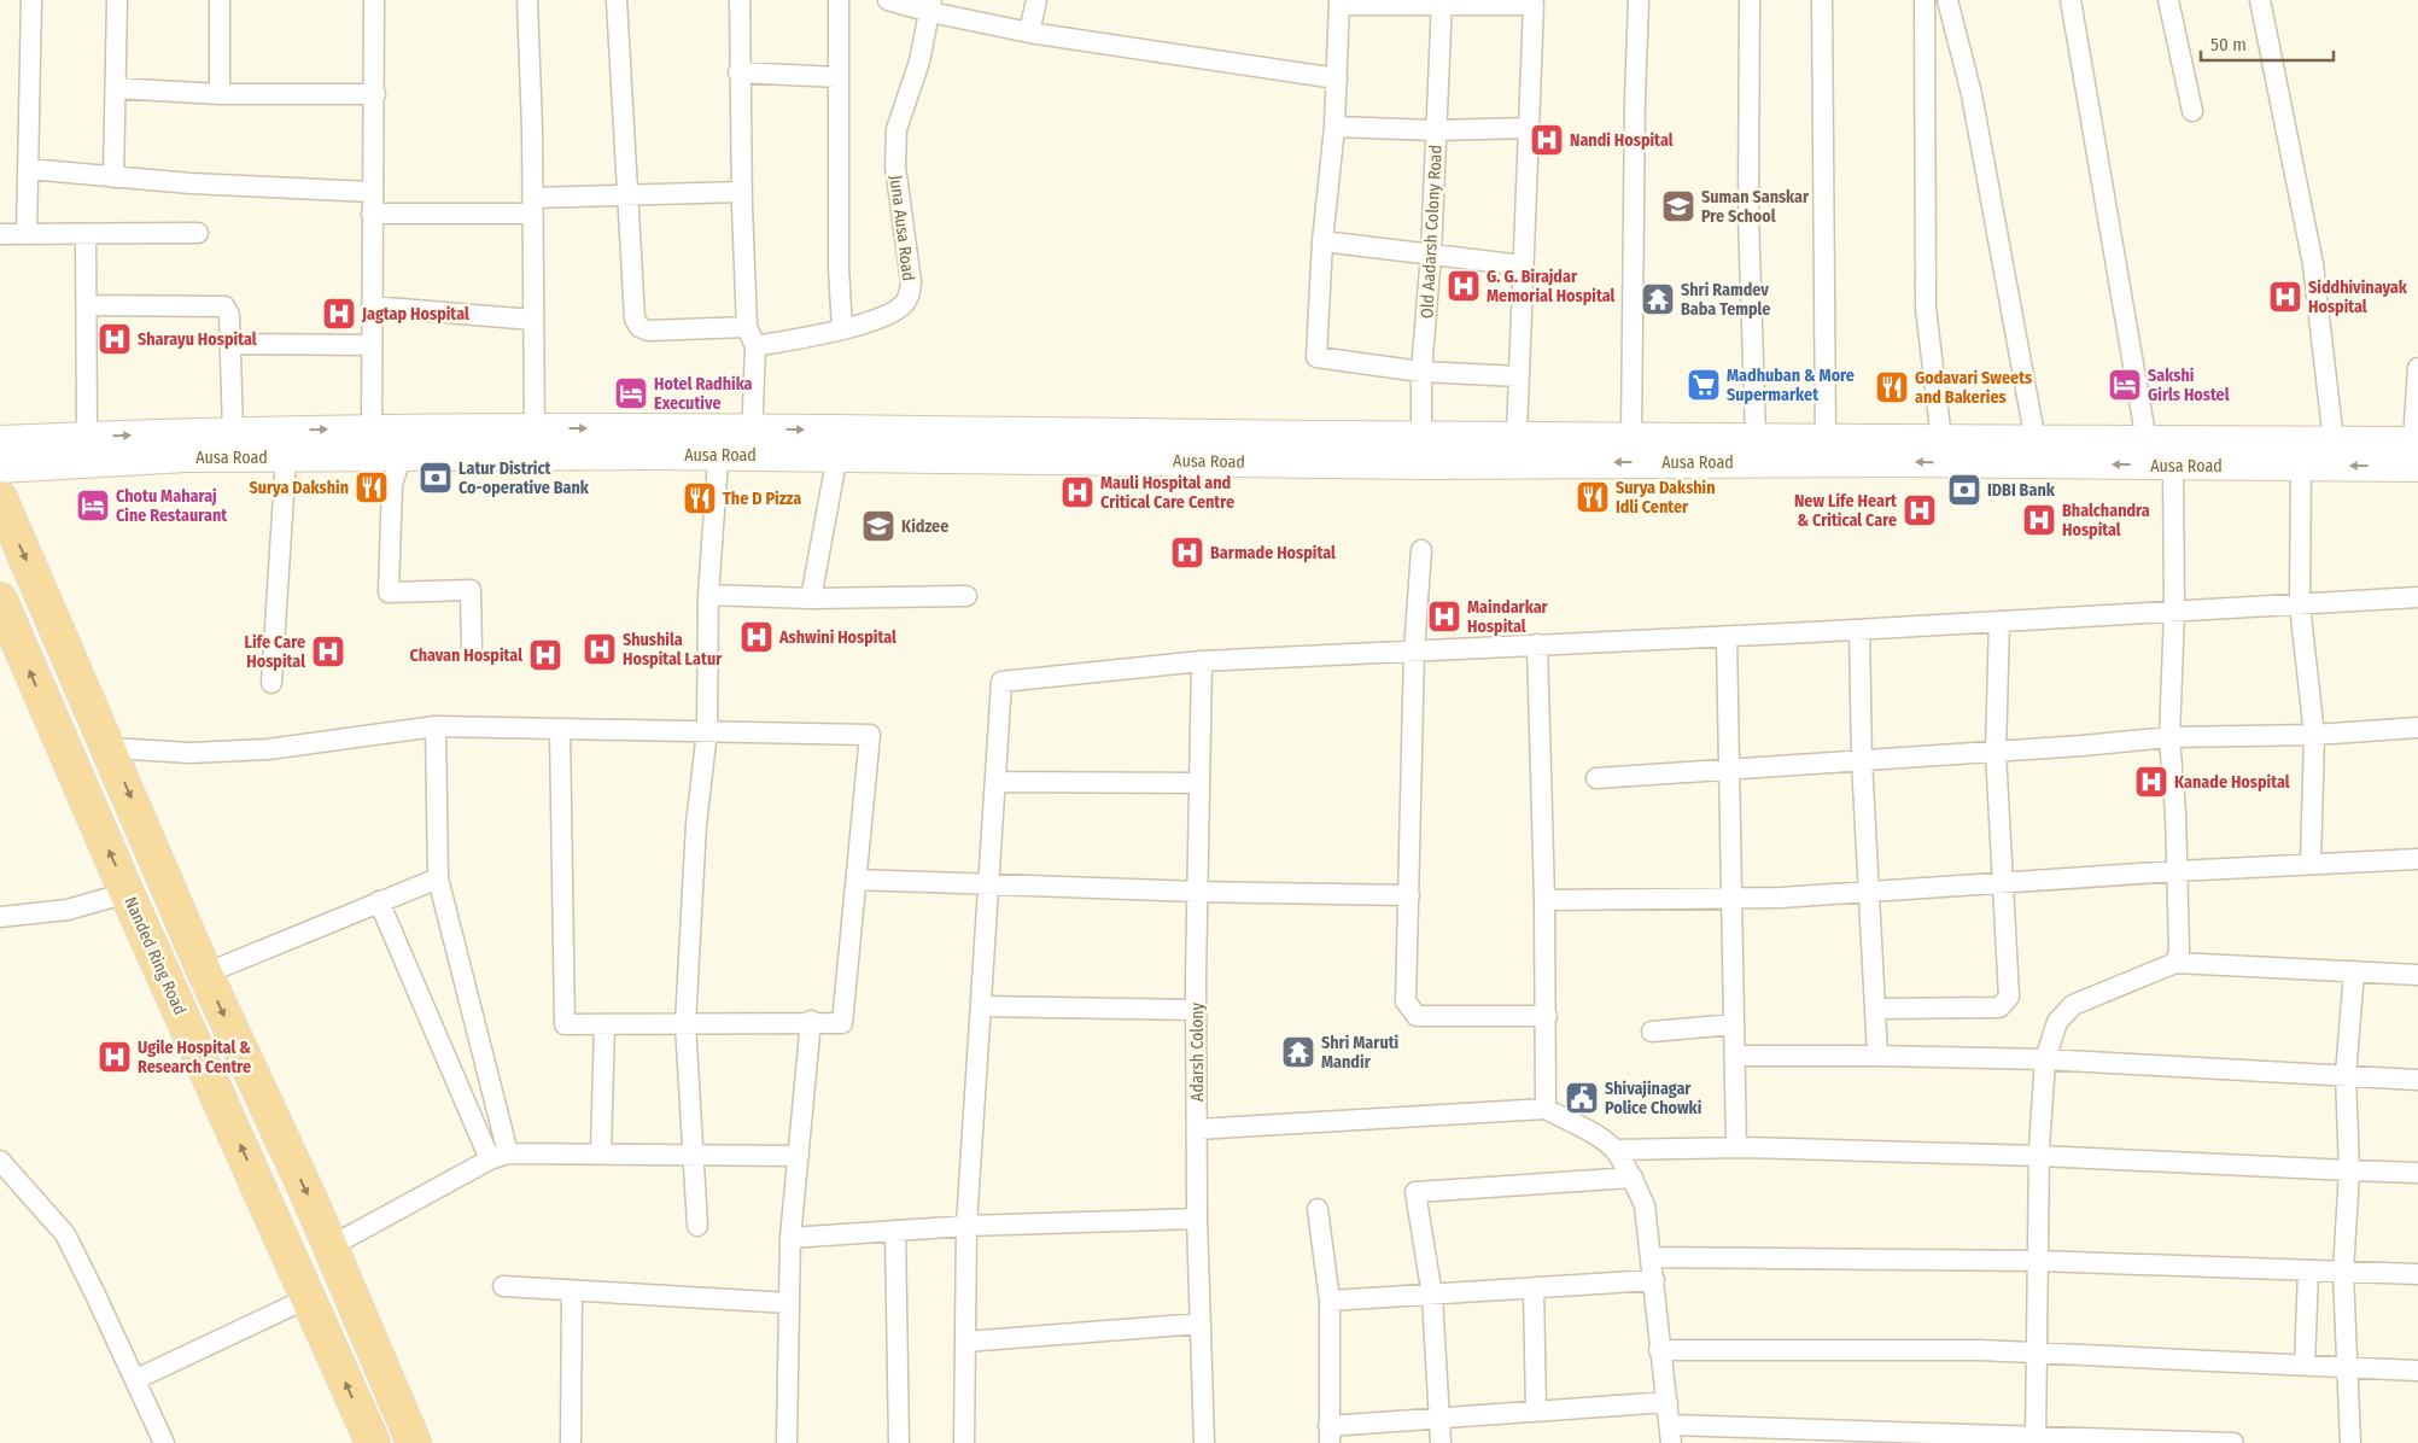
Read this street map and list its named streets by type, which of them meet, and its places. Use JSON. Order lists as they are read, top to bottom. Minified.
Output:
{"streets":{"highway":["Nanded Ring Road"],"main road":["Ausa Road"],"street":["Juna Ausa Road","Old Aadarsh Colony Road","Adarsh Colony"]},"crossings":[["Old Aadarsh Colony Road","Ausa Road"]],"places":{"hospital":["Nandi Hospital","G. G. Birajdar Memorial Hospital","Siddhivinayak Hospital","Jagtap Hospital","Sharayu Hospital","Mauli Hospital and Critical Care Centre","New Life Heart & Critical Care","Bhalchandra Hospital","Barmade Hospital","Maindarkar Hospital","Ashwini Hospital","Shushila Hospital Latur","Life Care Hospital","Chavan Hospital","Kanade Hospital","Ugile Hospital & Research Centre"],"school or university":["Suman Sanskar Pre School","Kidzee"],"temple":["Shri Ramdev Baba Temple","Shri Maruti Mandir"],"supermarket":["Madhuban & More Supermarket"],"hotel":["Sakshi Girls Hostel","Hotel Radhika Executive","Chotu Maharaj Cine Restaurant"],"restaurant":["Godavari Sweets and Bakeries","Surya Dakshin","Surya Dakshin Idli Center","The D Pizza"],"bank":["Latur District Co-operative Bank","IDBI Bank"],"public building":["Shivajinagar Police Chowki"]},"scale_bar":"50 m"}
